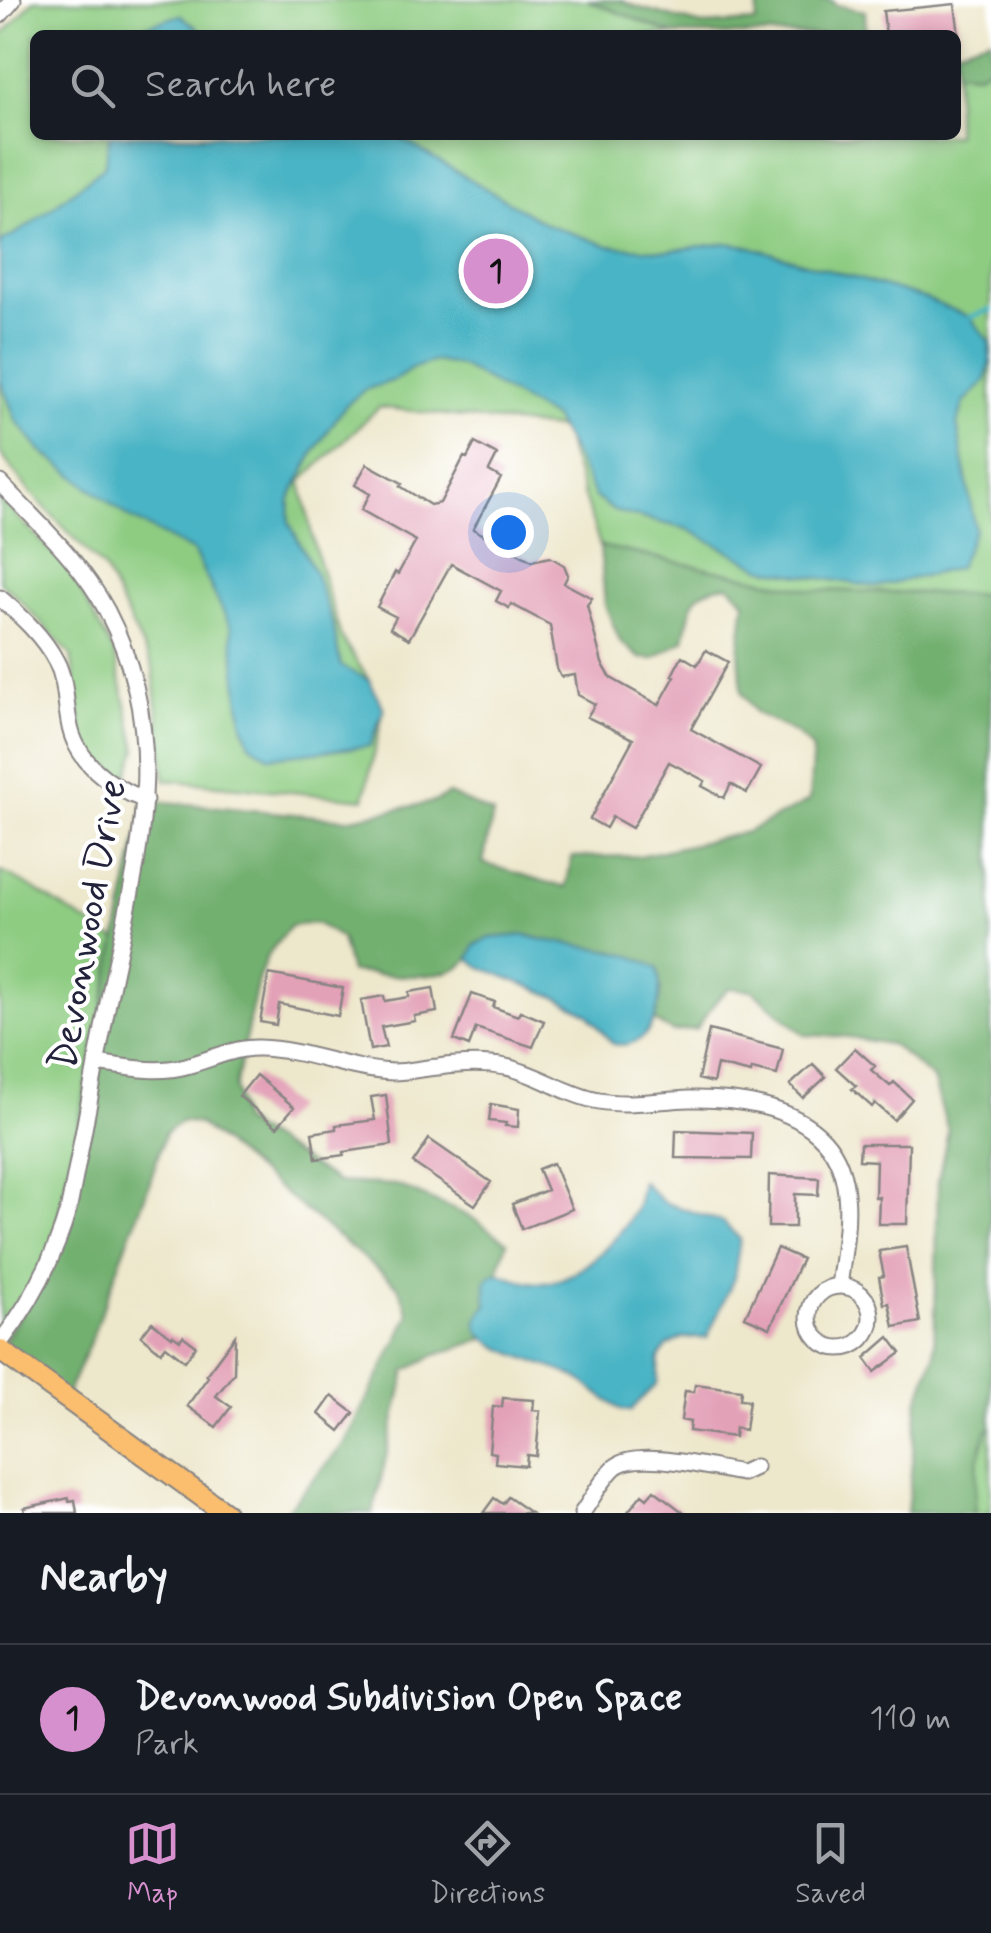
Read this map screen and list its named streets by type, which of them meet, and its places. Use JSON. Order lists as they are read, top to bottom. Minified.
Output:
{"streets":{"street":["Devonwood Drive"]},"page":{"search":"Search here","pins":"1","heading":"Nearby","list":[{"mark":"1","name":"Devonwood Subdivision Open Space","note":"Park","value":"110 m"}],"nav":["Map","Directions","Saved"]}}
